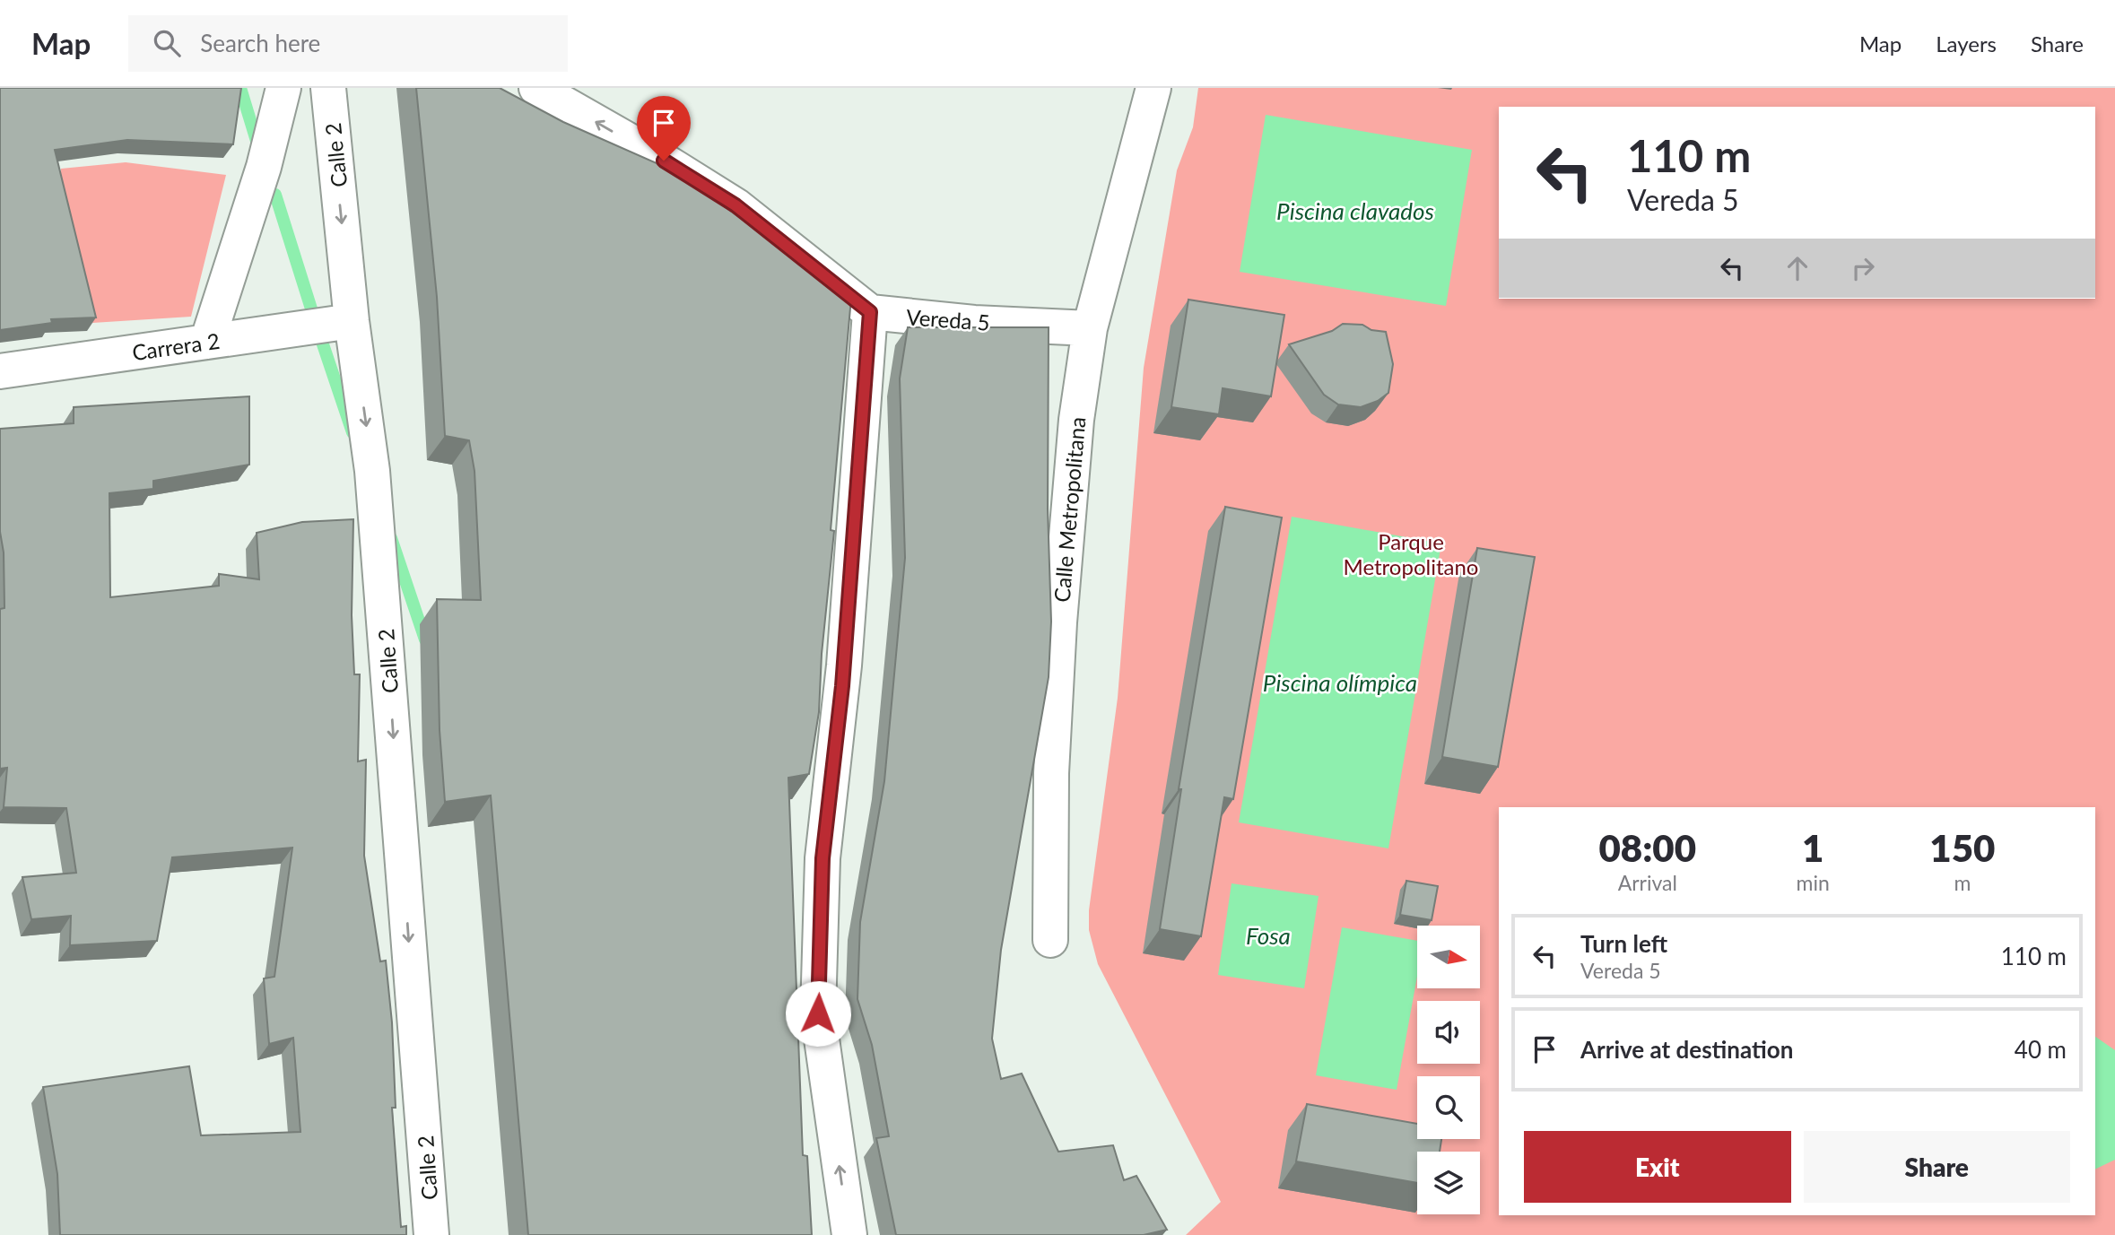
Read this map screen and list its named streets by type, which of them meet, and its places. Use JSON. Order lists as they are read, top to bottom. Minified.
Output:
{"streets":{"street":["Calle 2","Vereda 5","Carrera 2","Calle Metropolitana"]},"crossings":[["Calle 2","Carrera 2"],["Vereda 5","Calle Metropolitana"]],"one_way":["Calle 2"],"water":["Piscina clavados","Piscina olímpica","Fosa"],"parks":["Parque Metropolitano"],"north":"right","page":{"header":"Map","search":"Search here","nav":["Map","Layers","Share"],"turn":["110 m","Vereda 5"],"eta":["08:00","Arrival","1","min","150","m"],"list":[{"name":"Turn left","note":"Vereda 5","value":"110 m"},{"name":"Arrive at destination","value":"40 m"}],"buttons":["Exit","Share"]}}
